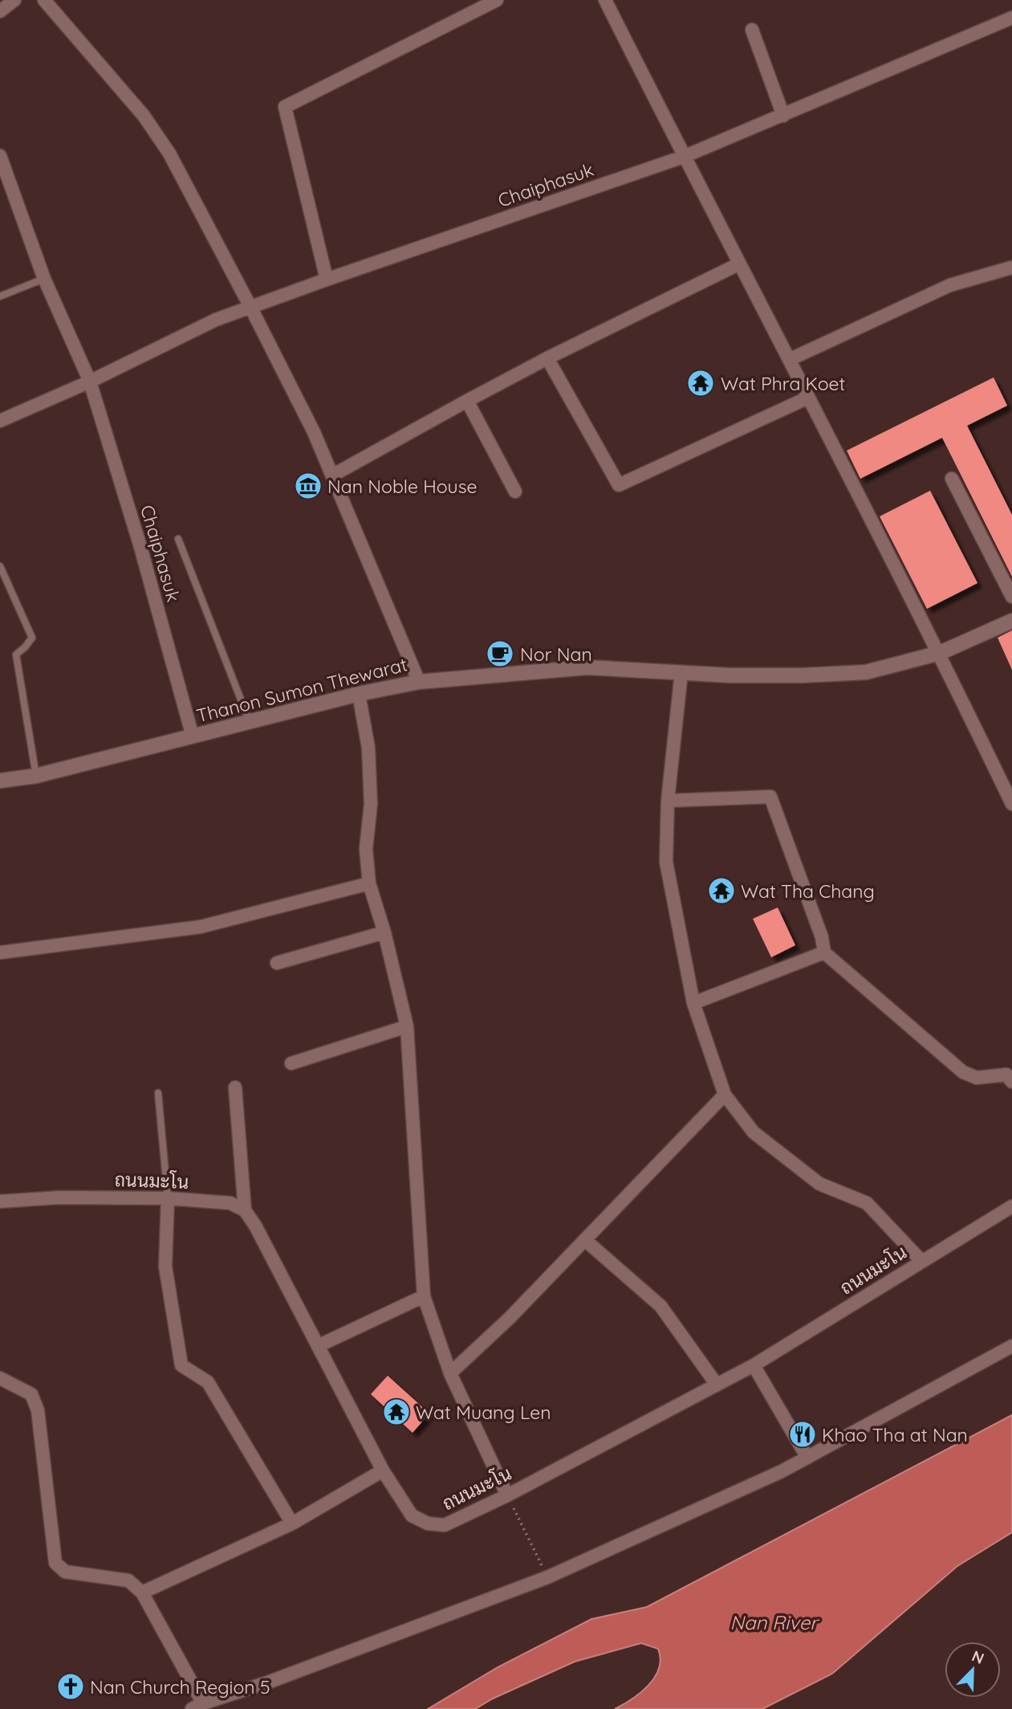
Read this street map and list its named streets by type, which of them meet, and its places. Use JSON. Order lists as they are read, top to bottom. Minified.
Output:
{"streets":{"street":["Chaiphasuk","Thanon Sumon Thewarat","ถนนมะโน"]},"crossings":[["Chaiphasuk","Thanon Sumon Thewarat"]],"water":["Nan River"],"places":{"temple":["Wat Phra Koet","Wat Tha Chang","Wat Muang Len"],"museum":["Nan Noble House"],"cafe":["Nor Nan"],"restaurant":["Khao Tha at Nan"],"church":["Nan Church Region 5"]},"north":"top right"}
